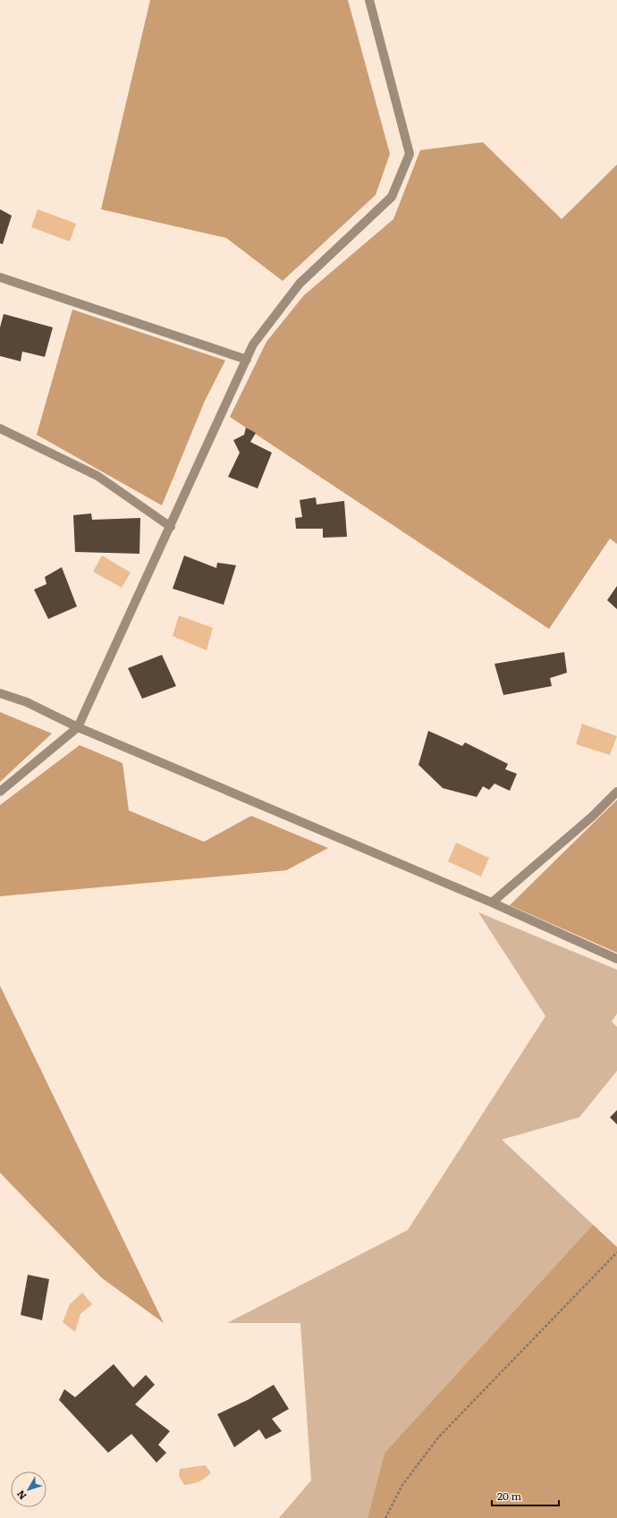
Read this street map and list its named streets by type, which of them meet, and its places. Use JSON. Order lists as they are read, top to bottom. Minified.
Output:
{"scale_bar":"20 m","north":"bottom left"}
